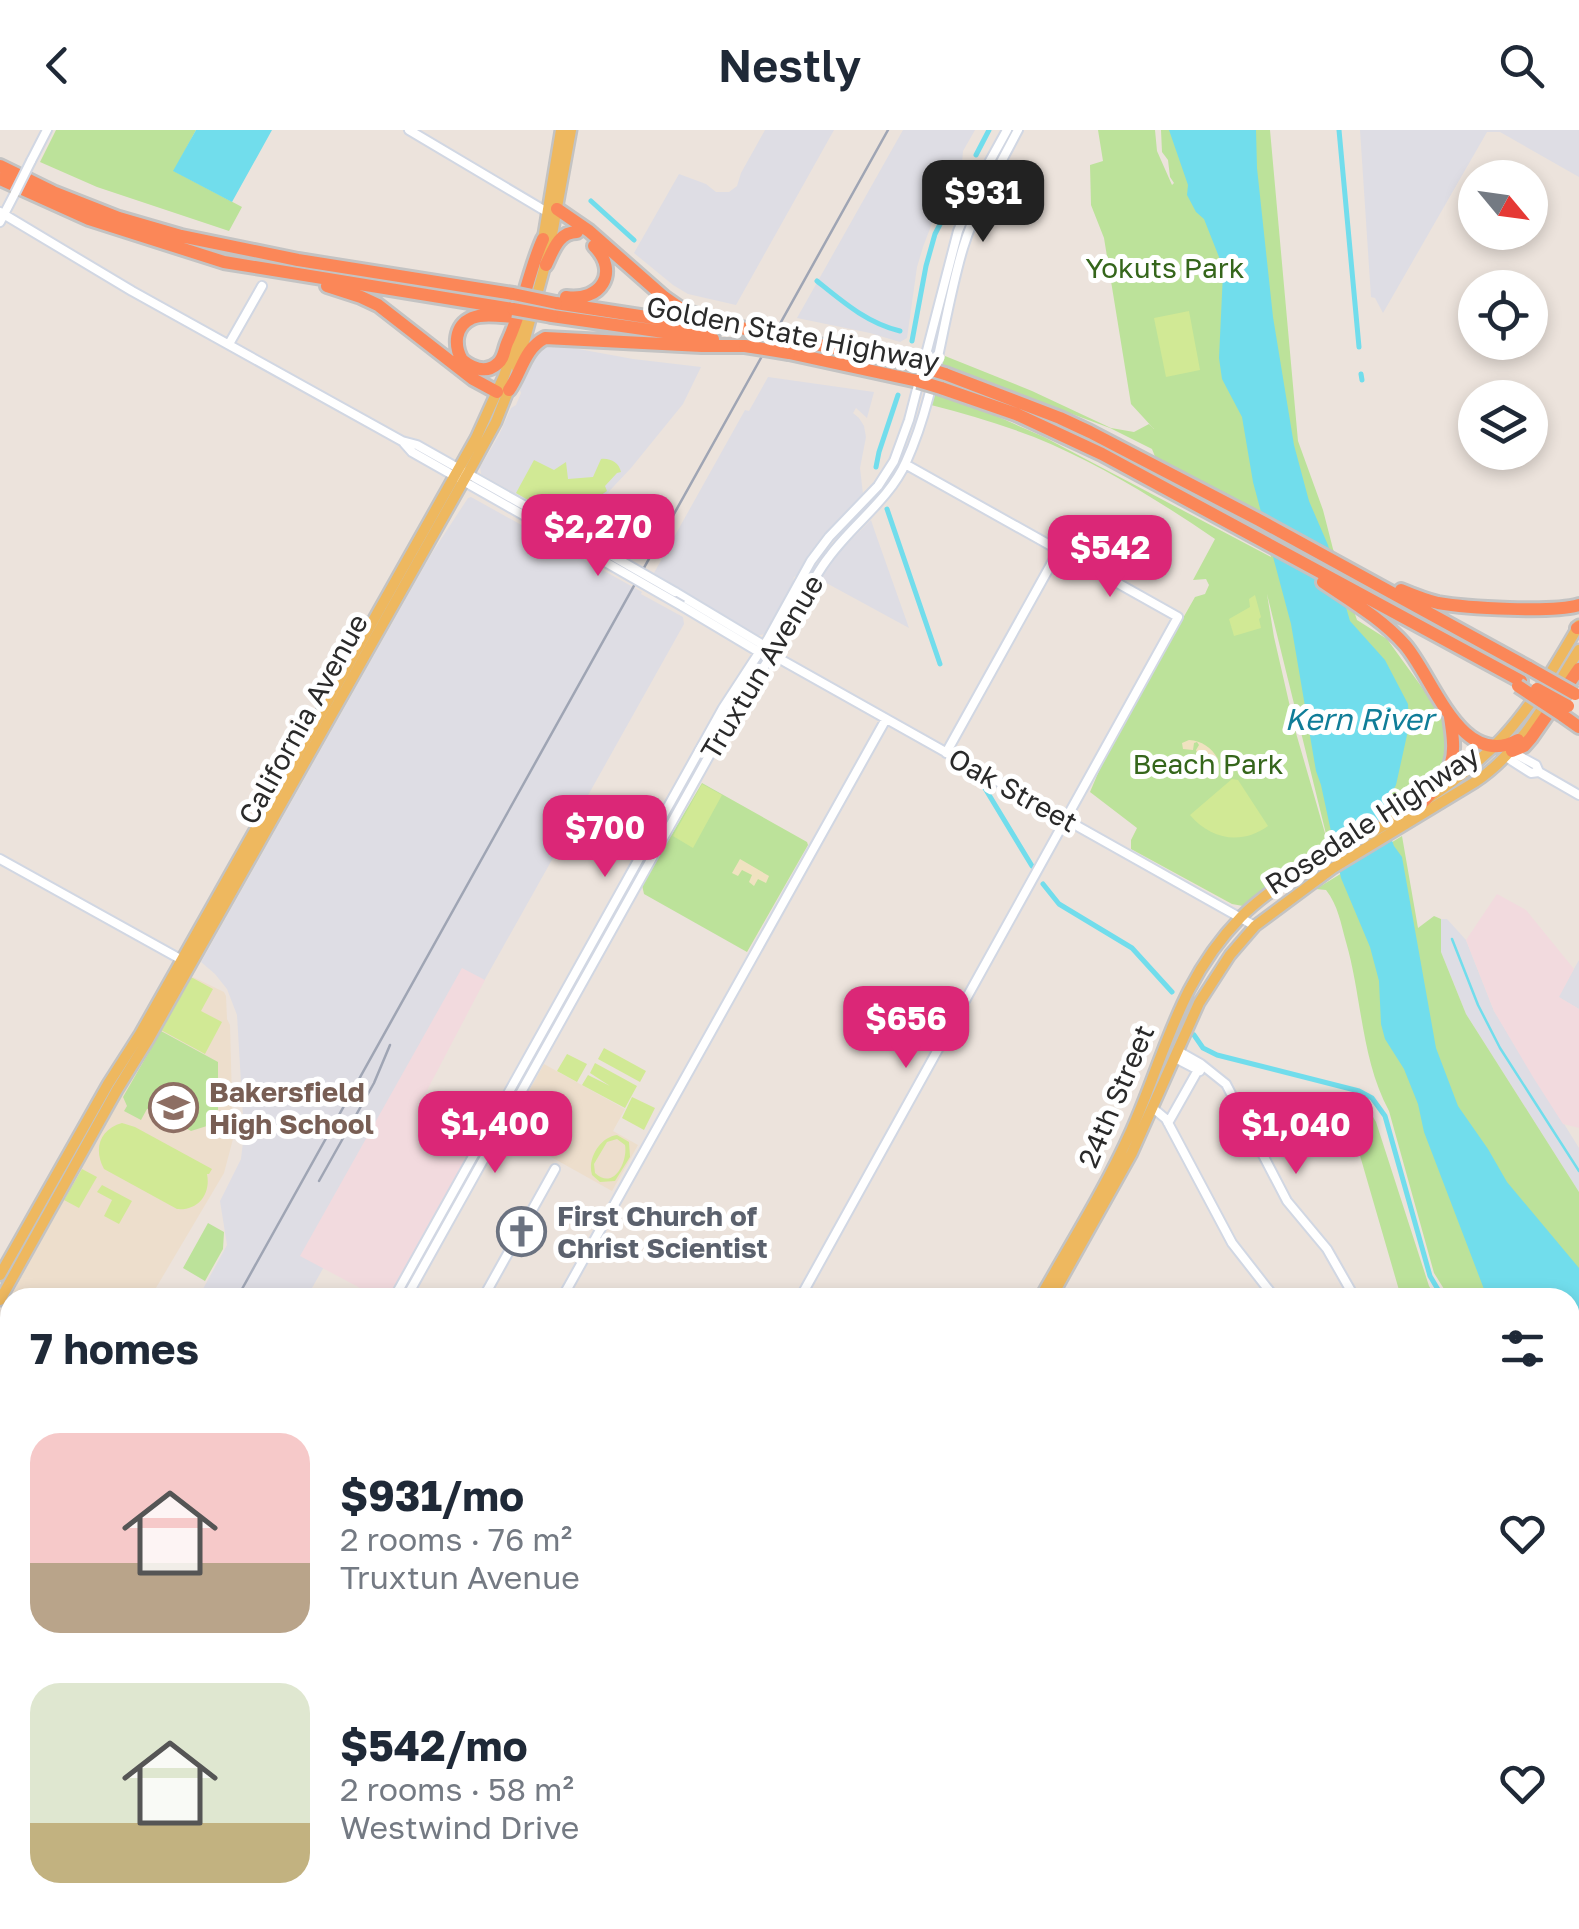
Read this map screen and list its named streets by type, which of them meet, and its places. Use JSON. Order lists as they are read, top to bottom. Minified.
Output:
{"streets":{"highway":["Golden State Highway"],"main road":["Truxtun Avenue","California Avenue","Oak Street","Rosedale Highway","24th Street"]},"crossings":[["Truxtun Avenue","Oak Street"],["California Avenue","Oak Street"],["Oak Street","Rosedale Highway"],["Oak Street","24th Street"],["Rosedale Highway","24th Street"]],"water":["Kern River"],"parks":["Yokuts Park","Beach Park"],"places":{"school or university":["Bakersfield High School"],"church":["First Church of Christ Scientist"]},"north":"bottom right","page":{"header":"Nestly","price":["$931","$2,270","$542","$700","$656","$1,400","$1,040"],"heading":"7 homes","list":[{"name":"$931/mo","note":"2 rooms · 76 m² · Truxtun Avenue"},{"name":"$542/mo","note":"2 rooms · 58 m² · Westwind Drive"}]}}
